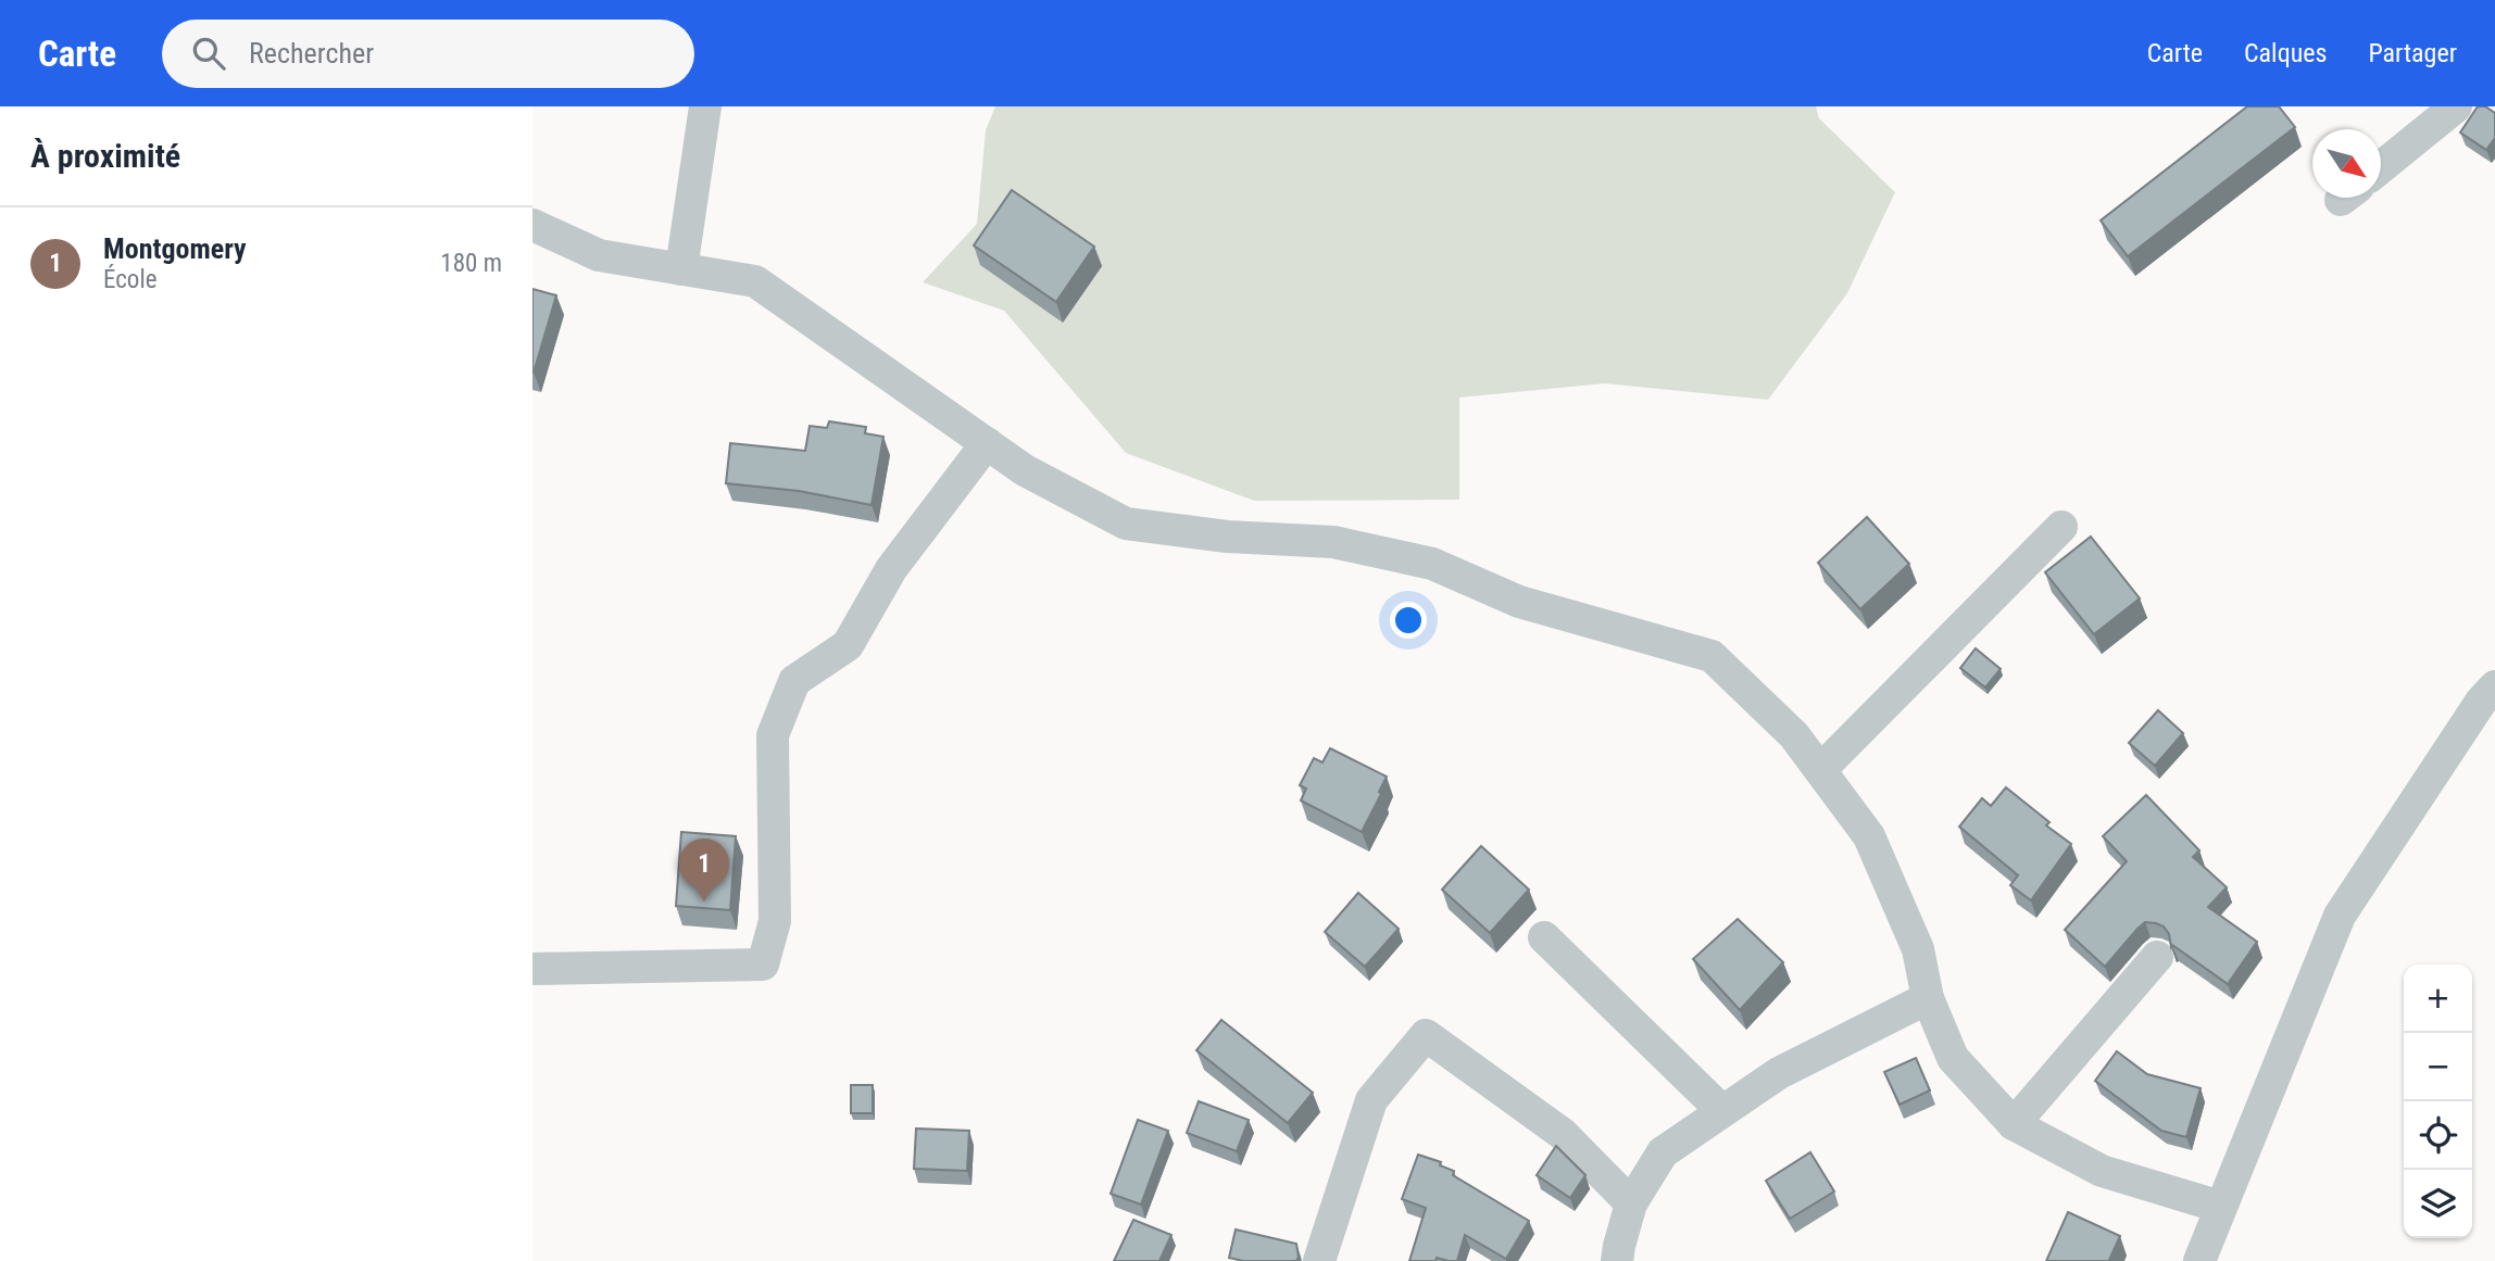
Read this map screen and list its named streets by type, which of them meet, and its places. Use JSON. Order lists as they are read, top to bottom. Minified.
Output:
{"north":"bottom right","page":{"header":"Carte","search":"Rechercher","nav":["Carte","Calques","Partager"],"heading":"À proximité","list":[{"mark":"1","name":"Montgomery","note":"École","value":"180 m"}],"pins":"1","map_buttons":["+","−"]}}
